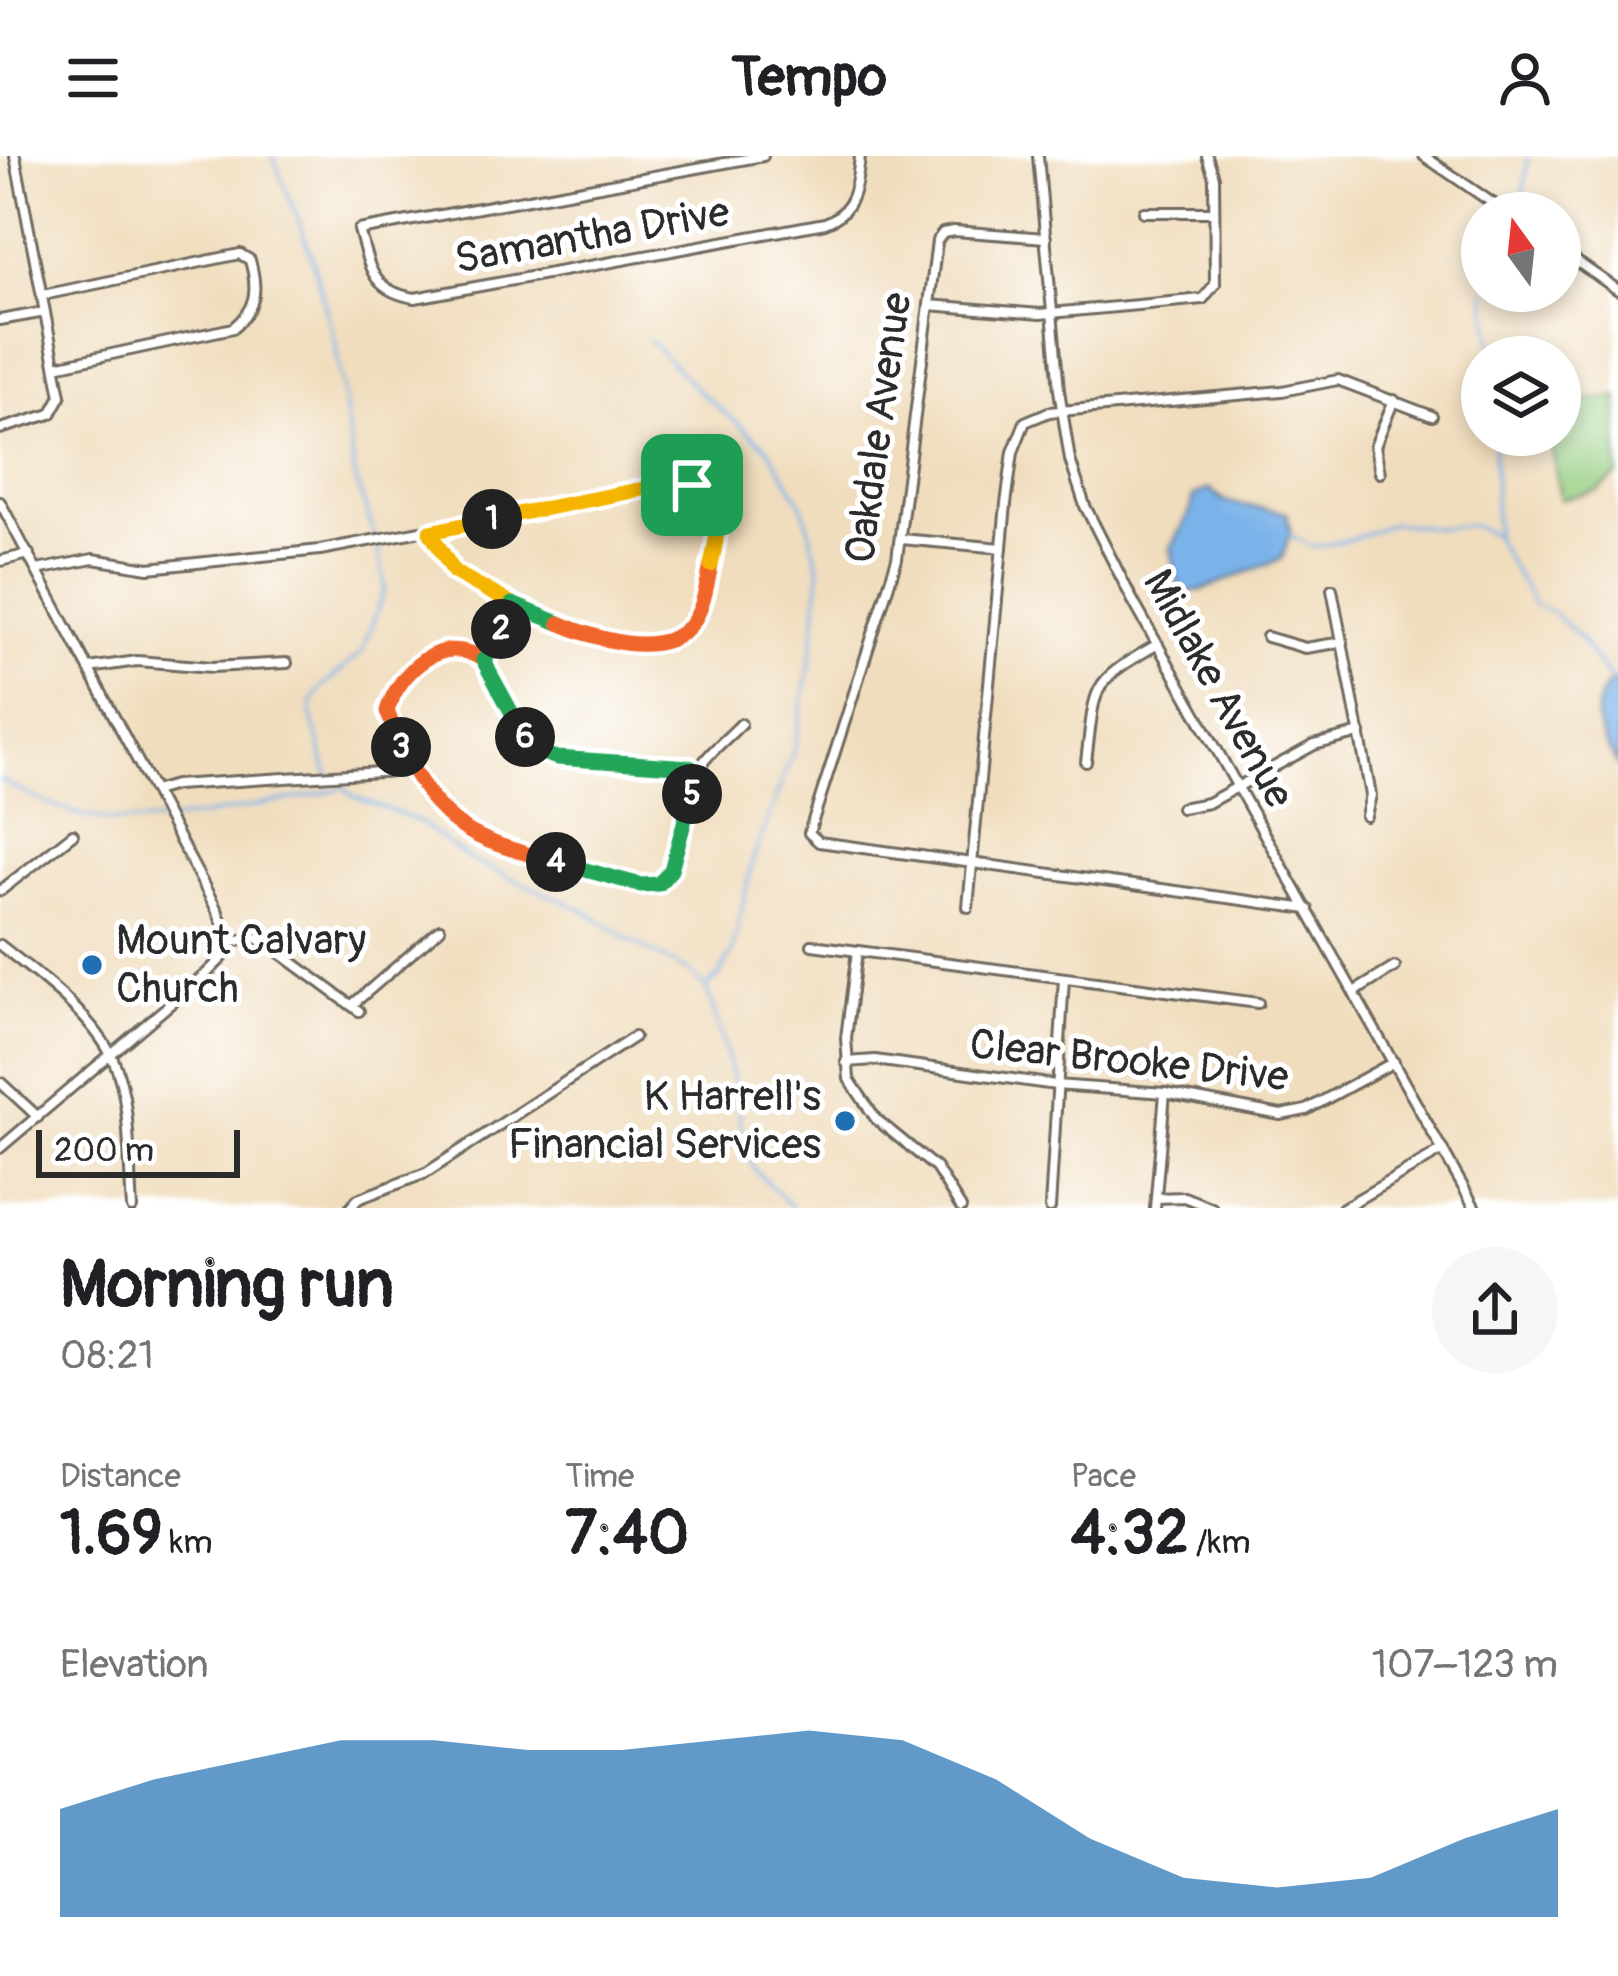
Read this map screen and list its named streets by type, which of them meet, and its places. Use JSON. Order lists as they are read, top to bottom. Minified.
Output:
{"streets":{"street":["Samantha Drive","Oakdale Avenue","Midlake Avenue","Clear Brooke Drive"]},"crossings":[["Oakdale Avenue","Midlake Avenue"],["Midlake Avenue","Clear Brooke Drive"]],"places":["Mount Calvary Church","K Harrell's Financial Services"],"scale_bar":"200 m","north":"top","page":{"header":"Tempo","pins":["1","2","6","3","5","4"],"scale":"200 m","heading":["Morning run","08:21"],"stats":[["Distance","1.69 km"],["Time","7:40"],["Pace","4:32 /km"]],"chart":["Elevation","107–123 m"]}}
